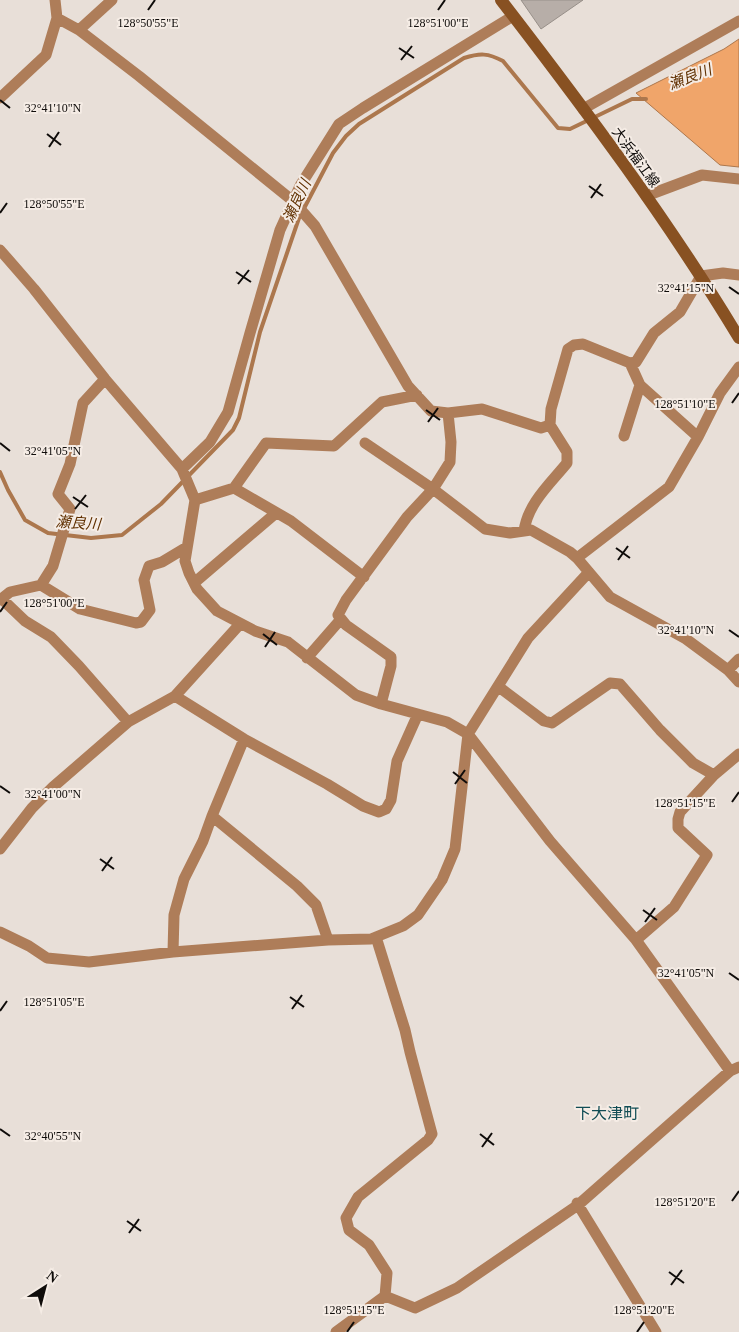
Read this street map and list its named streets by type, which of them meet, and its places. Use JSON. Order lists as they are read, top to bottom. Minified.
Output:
{"streets":{"main road":["大浜福江線"]},"districts":["下大津町"],"water":["瀬良川"],"north":"top right","coordinates":["128°51'00\"E","128°50'55\"E","32°41'10\"N","32°41'15\"N","128°51'10\"E","32°41'05\"N","32°41'00\"N","128°51'15\"E","128°51'05\"E","32°40'55\"N","128°51'20\"E"]}
